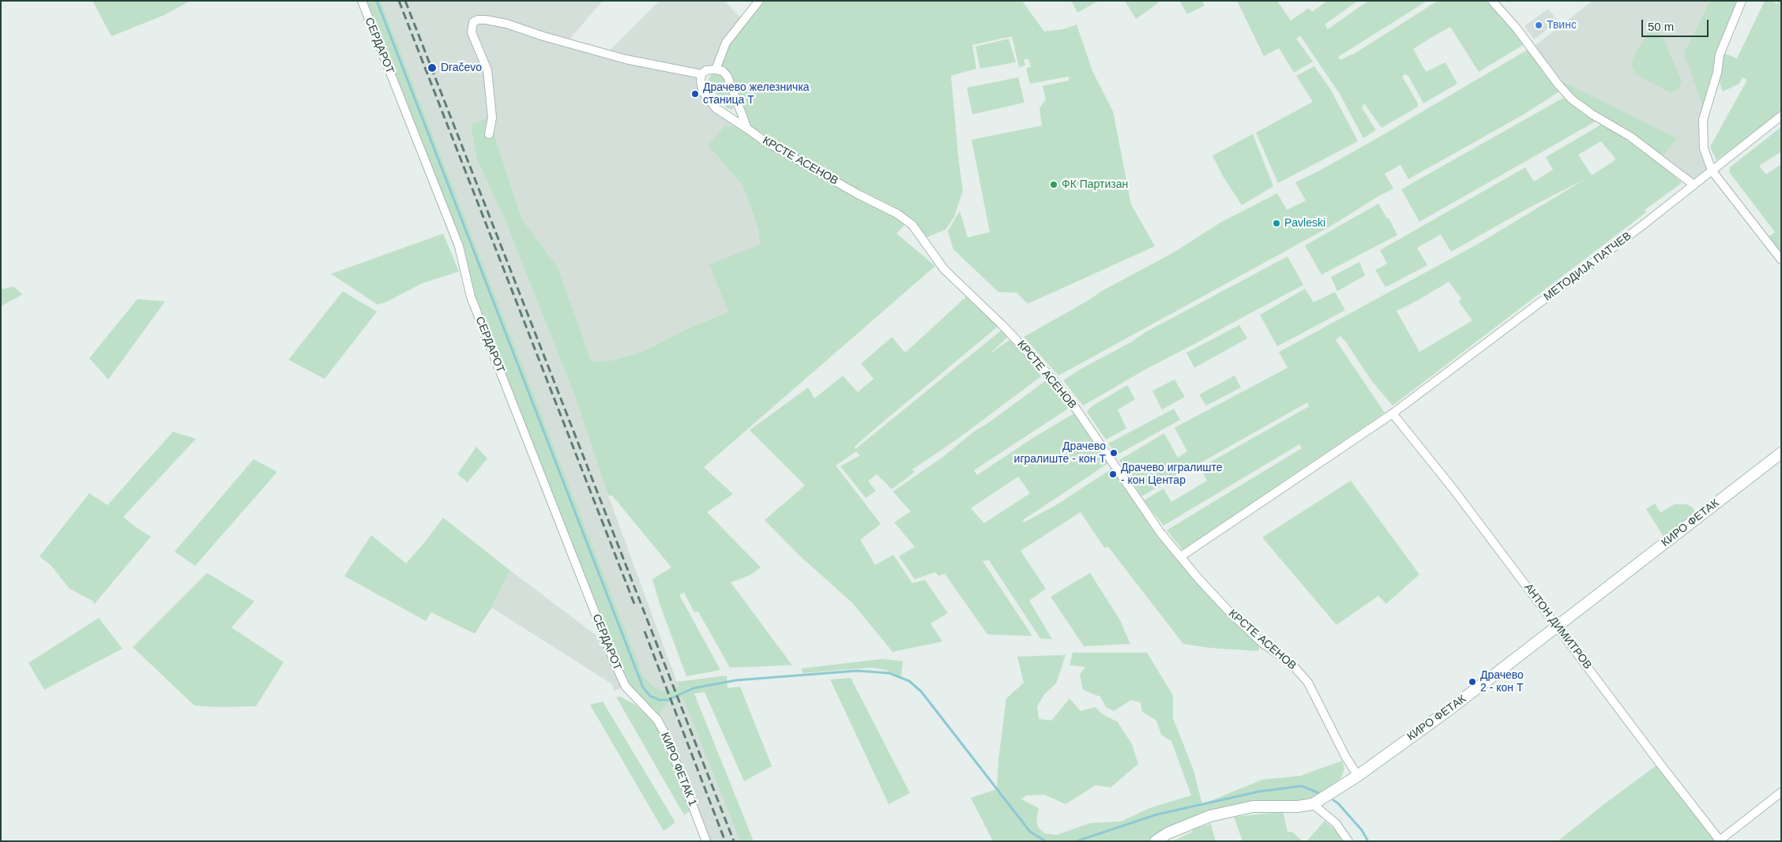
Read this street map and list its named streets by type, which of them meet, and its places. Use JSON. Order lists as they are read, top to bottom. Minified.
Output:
{"streets":{"main road":["КИРО ФЕТАК"],"street":["СЕРДАРОТ","КРСТЕ АСЕНОВ","МЕТОДИЈА ПАТЧЕВ","АНТОН ДИМИТРОВ","КИРО ФЕТАК 1"]},"crossings":[["СЕРДАРОТ","КИРО ФЕТАК 1"],["КРСТЕ АСЕНОВ","МЕТОДИЈА ПАТЧЕВ"],["КРСТЕ АСЕНОВ","КИРО ФЕТАК"],["МЕТОДИЈА ПАТЧЕВ","АНТОН ДИМИТРОВ"],["КИРО ФЕТАК","АНТОН ДИМИТРОВ"]],"places":["Твинс","Dračevo","Драчево железничка станица Т","ФК Партизан","Pavleski","Драчево игралиште - кон T","Драчево игралиште - кон Центар","Драчево 2 - кон T"],"scale_bar":"50 m"}
